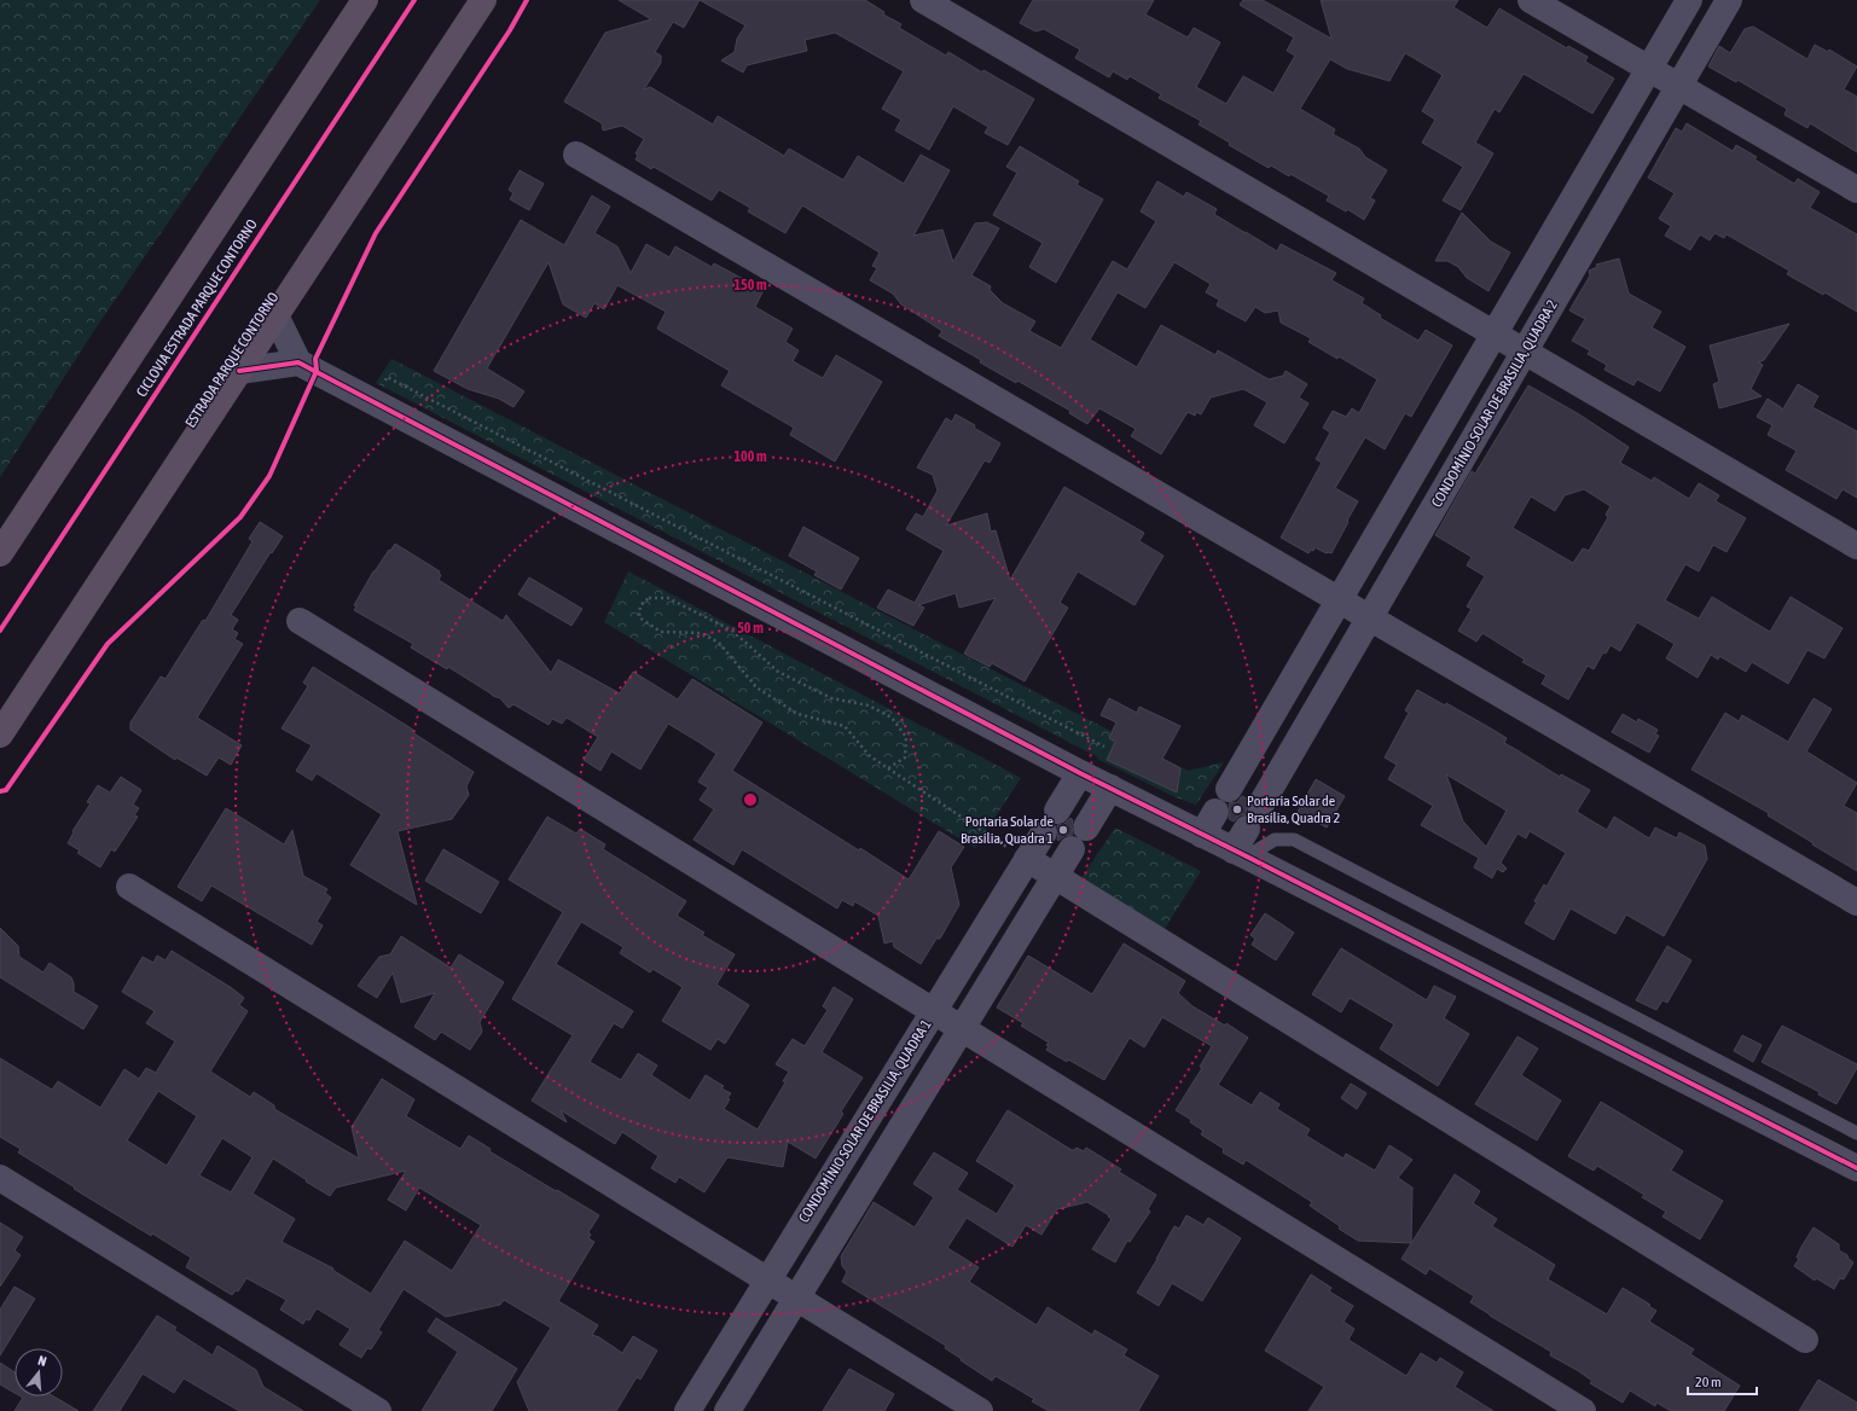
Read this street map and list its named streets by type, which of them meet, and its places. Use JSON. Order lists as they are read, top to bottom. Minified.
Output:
{"streets":{"highway":["ESTRADA PARQUE CONTORNO"],"street":["CONDOMÍNIO SOLAR DE BRASILIA, QUADRA 2","CONDOMÍNIO SOLAR DE BRASILIA, QUADRA 1"],"cycle path":["CICLOVIA ESTRADA PARQUE CONTORNO"]},"places":["Portaria Solar de Brasília, Quadra 2","Portaria Solar de Brasília, Quadra 1"],"scale_bar":"20 m","north":"top","rings":["150 m","100 m","50 m"]}
